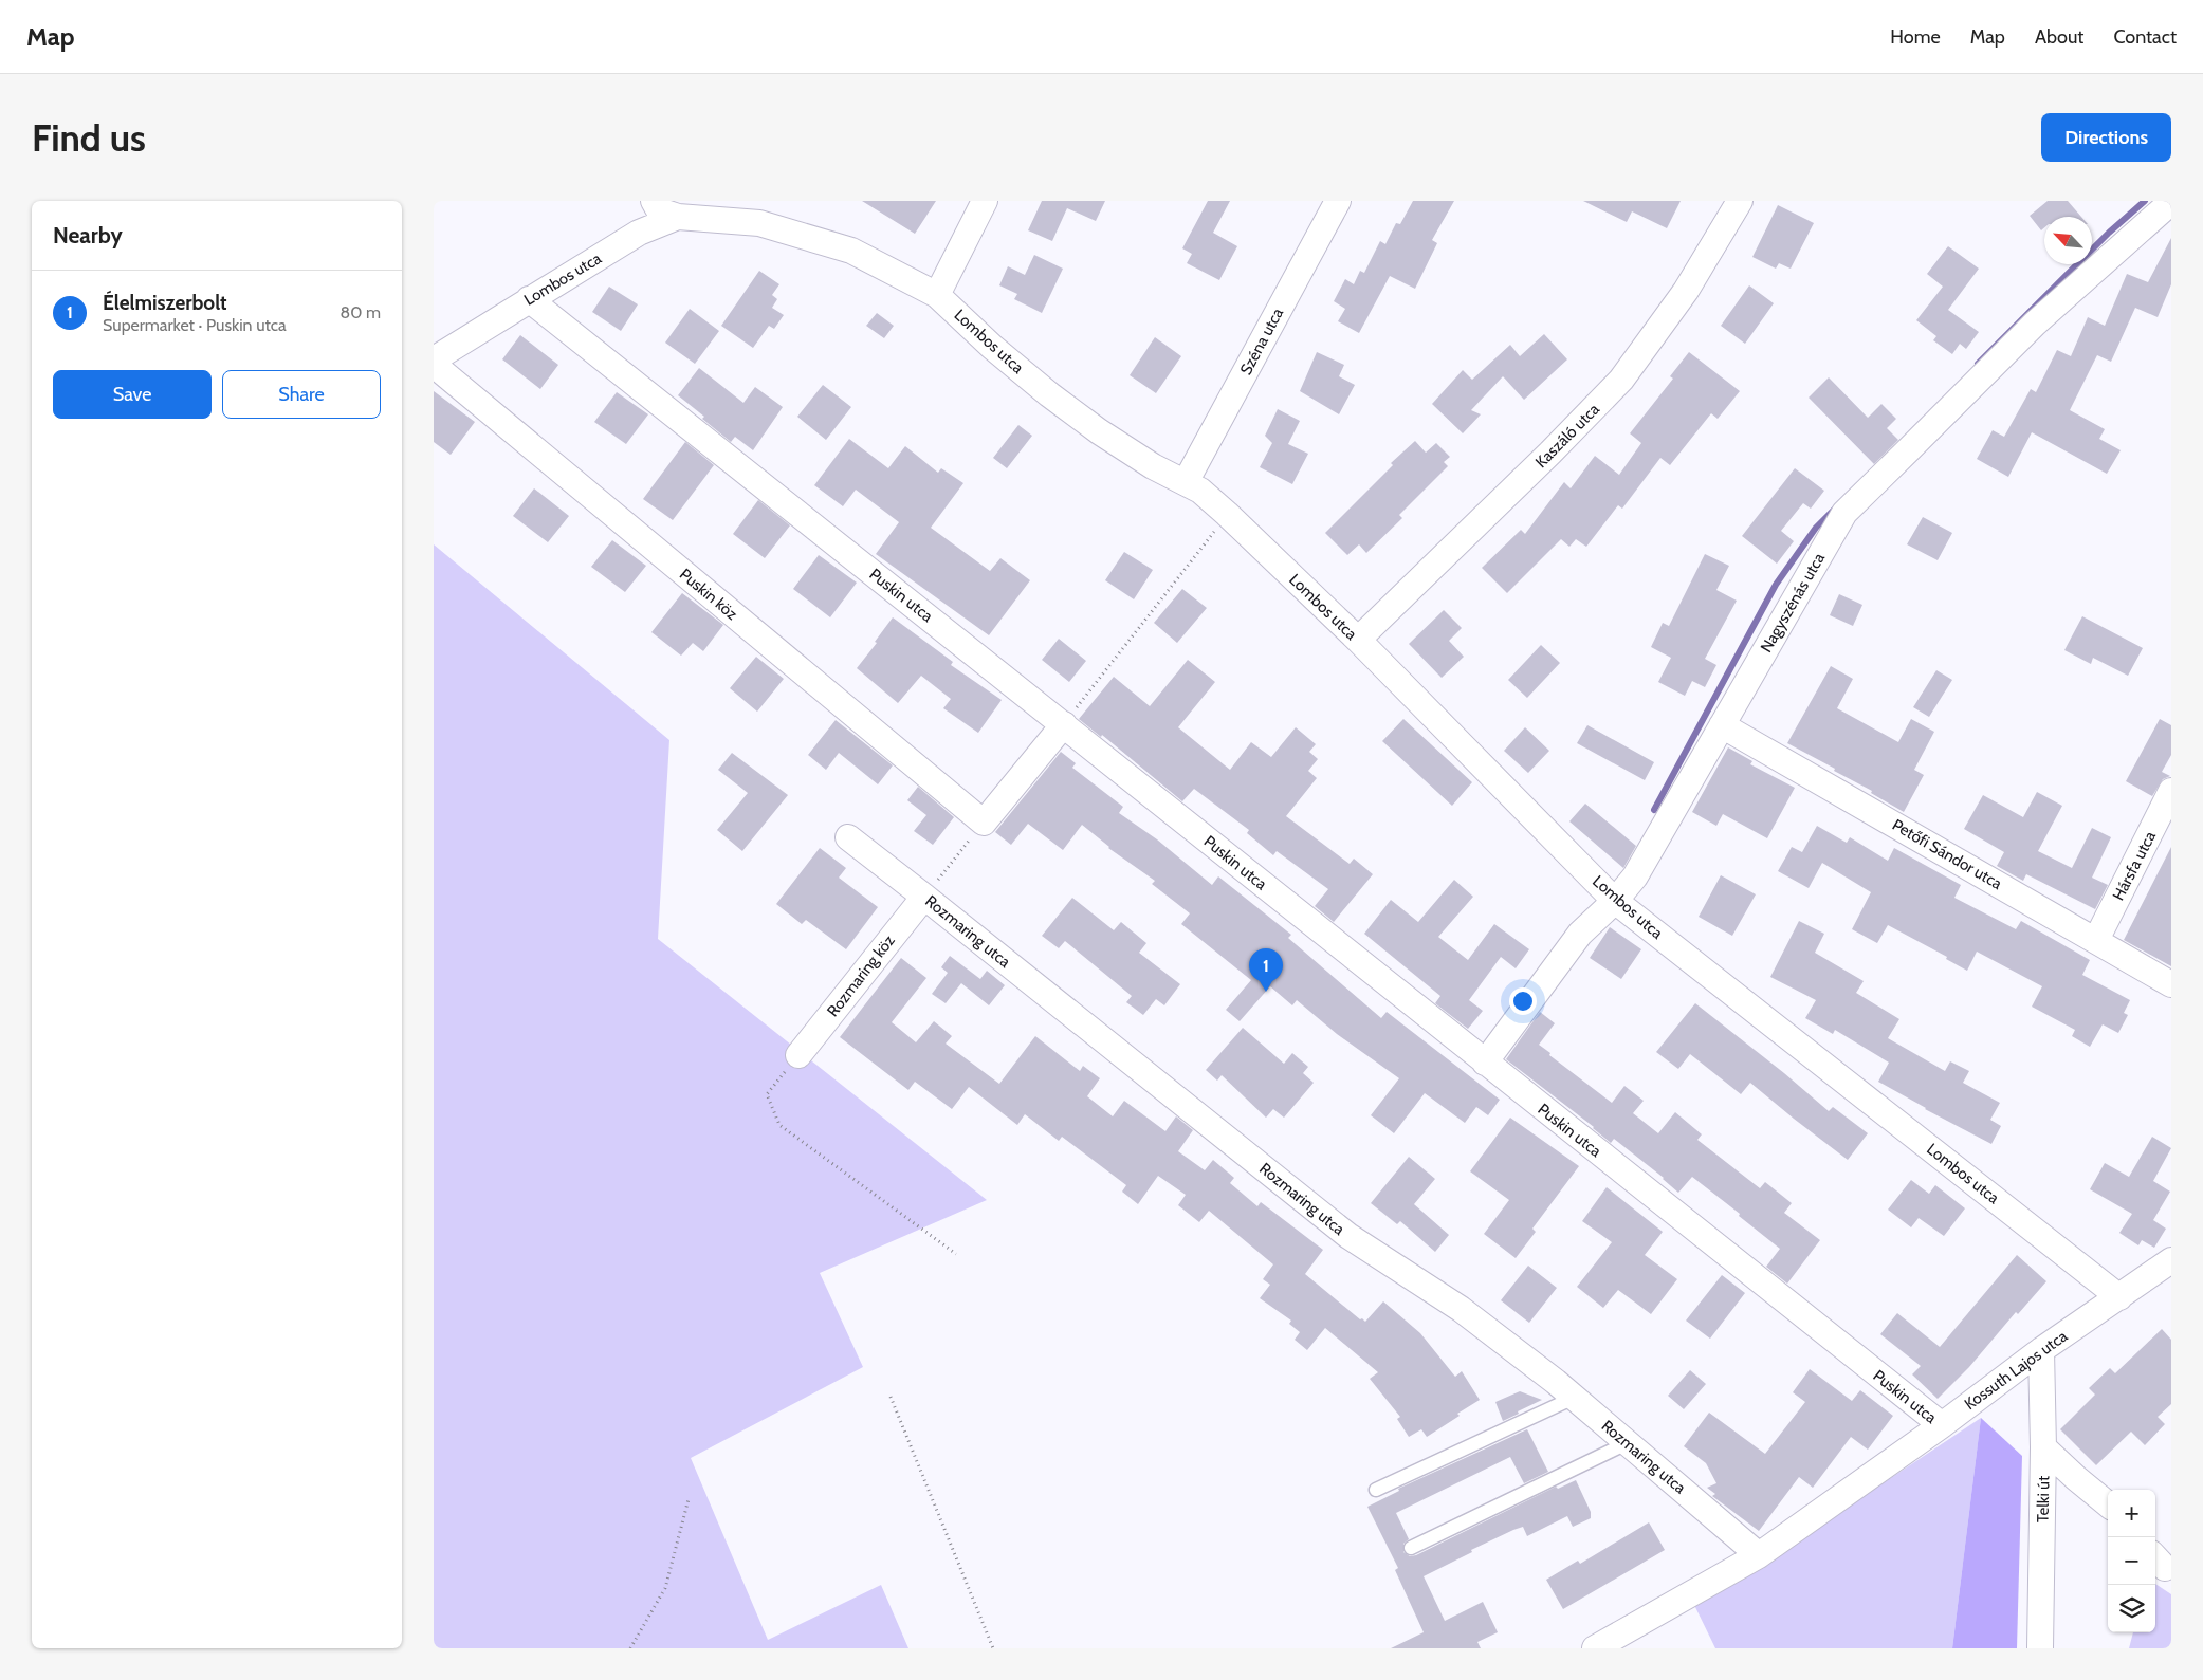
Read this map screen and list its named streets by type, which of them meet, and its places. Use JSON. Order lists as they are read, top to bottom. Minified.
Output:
{"streets":{"street":["Lombos utca","Széna utca","Kaszáló utca","Puskin köz","Puskin utca","Nagyszénás utca","Petőfi Sándor utca","Hársfa utca","Rozmaring utca","Rozmaring köz","Kossuth Lajos utca","Telki út"]},"crossings":[["Lombos utca","Széna utca"],["Lombos utca","Kaszáló utca"],["Lombos utca","Puskin utca"],["Lombos utca","Nagyszénás utca"],["Lombos utca","Kossuth Lajos utca"],["Puskin utca","Nagyszénás utca"],["Puskin utca","Kossuth Lajos utca"],["Nagyszénás utca","Petőfi Sándor utca"],["Petőfi Sándor utca","Hársfa utca"],["Rozmaring utca","Rozmaring köz"],["Rozmaring utca","Kossuth Lajos utca"],["Kossuth Lajos utca","Telki út"]],"north":"top left","page":{"header":"Map","nav":["Home","Map","About","Contact"],"buttons":["Directions",["Save","Share"]],"title":"Find us","heading":"Nearby","list":[{"mark":"1","name":"Élelmiszerbolt","note":"Supermarket · Puskin utca","value":"80 m"}],"pins":"1","map_buttons":["+","−"]}}
